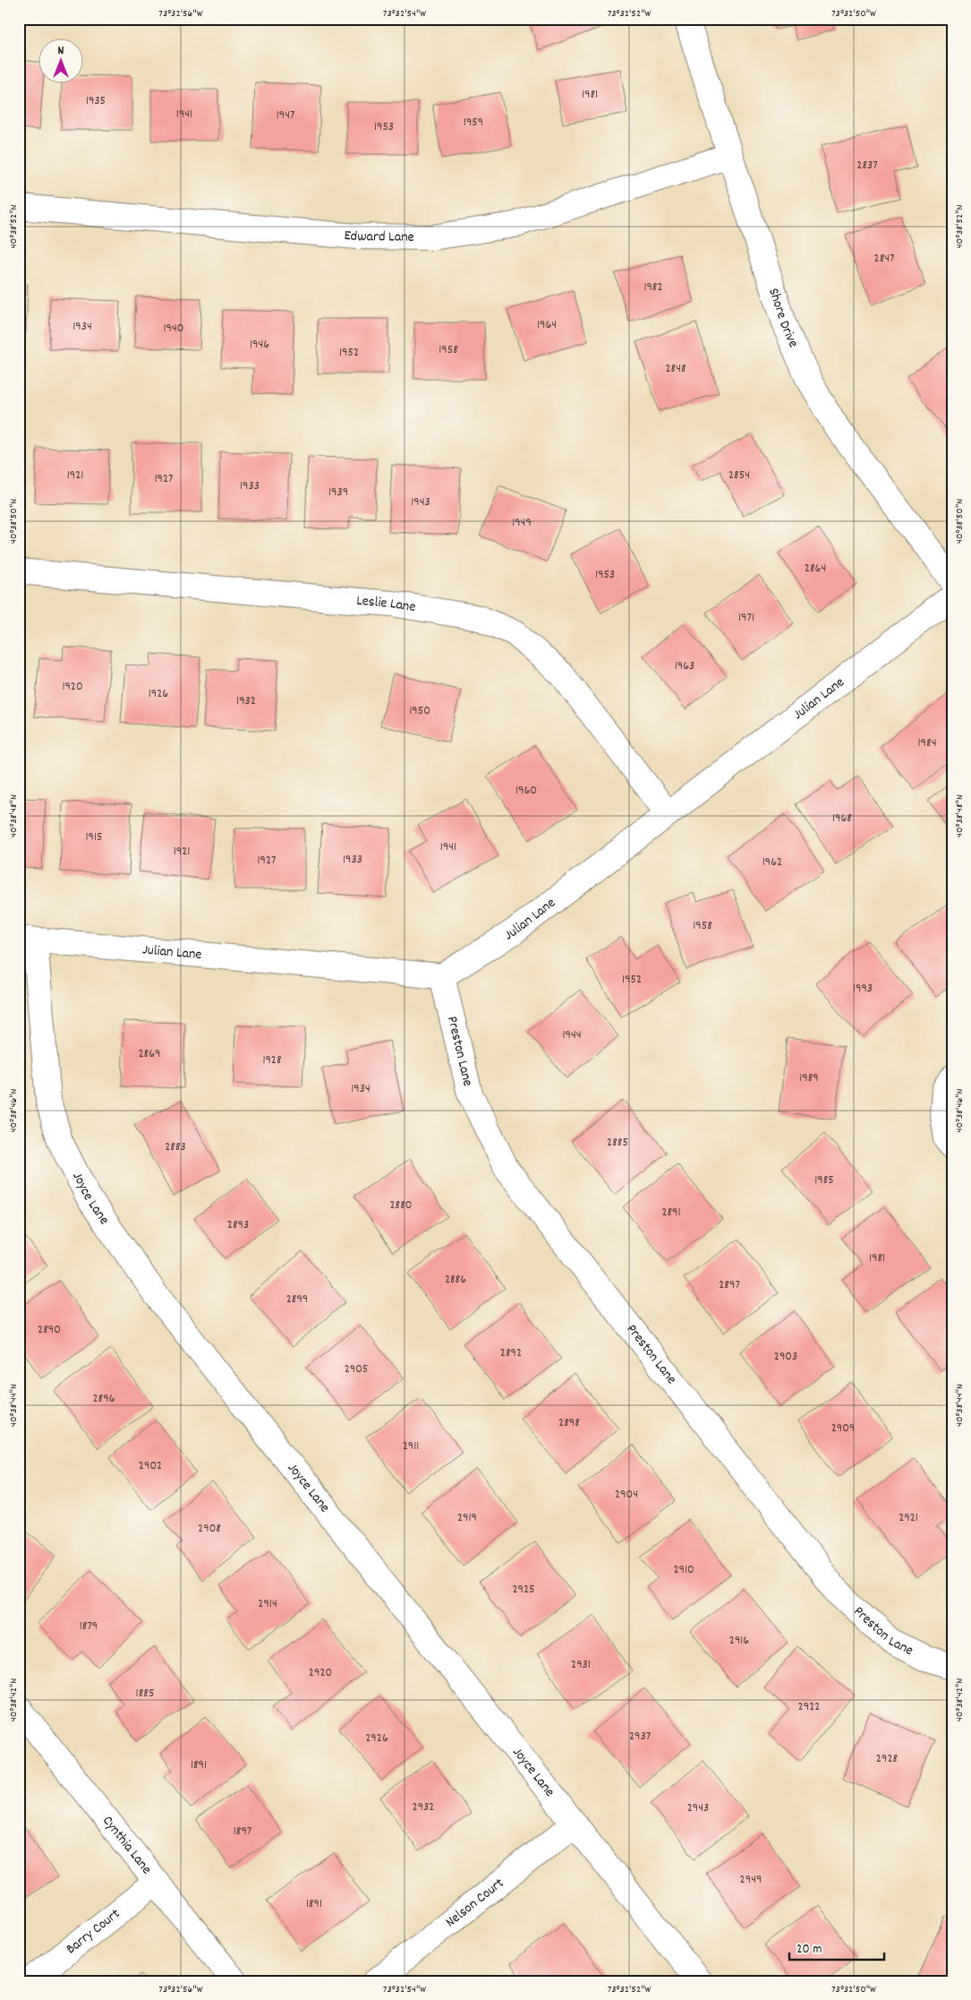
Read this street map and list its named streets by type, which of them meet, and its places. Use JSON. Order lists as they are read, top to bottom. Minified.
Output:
{"streets":{"street":["Edward Lane","Shore Drive","Leslie Lane","Julian Lane","Preston Lane","Joyce Lane","Cynthia Lane","Nelson Court","Barry Court"]},"crossings":[["Edward Lane","Shore Drive"],["Leslie Lane","Julian Lane"],["Julian Lane","Preston Lane"],["Julian Lane","Joyce Lane"],["Joyce Lane","Nelson Court"],["Cynthia Lane","Barry Court"]],"house_numbers":["1981","1935","1941","1947","1959","1953","2837","2847","1982","1964","1934","1940","1946","1958","1952","2848","1921","2854","1927","1933","1939","1943","1949","2864","1953","1971","1963","1920","1926","1932","1950","1984","1960","1968","1915","1941","1921","1933","1927","1962","1958","1952","1993","1944","2869","1928","1989","1934","2885","2883","1985","2880","2891","2893","1981","2886","2897","2899","2890","2892","2903","2905","2896","2898","2909","2911","2902","2904","2919","2921","2908","2910","2925","2914","1879","2916","2931","2920","1885","2922","2937","2926","2928","1891","2932","2943","1897","2949","1891"],"scale_bar":"20 m","north":"top","coordinates":["73°32'56\"W","73°32'54\"W","73°32'52\"W","73°32'50\"W","40°38'52\"N","40°38'50\"N","40°38'48\"N","40°38'46\"N","40°38'44\"N","40°38'42\"N"]}
